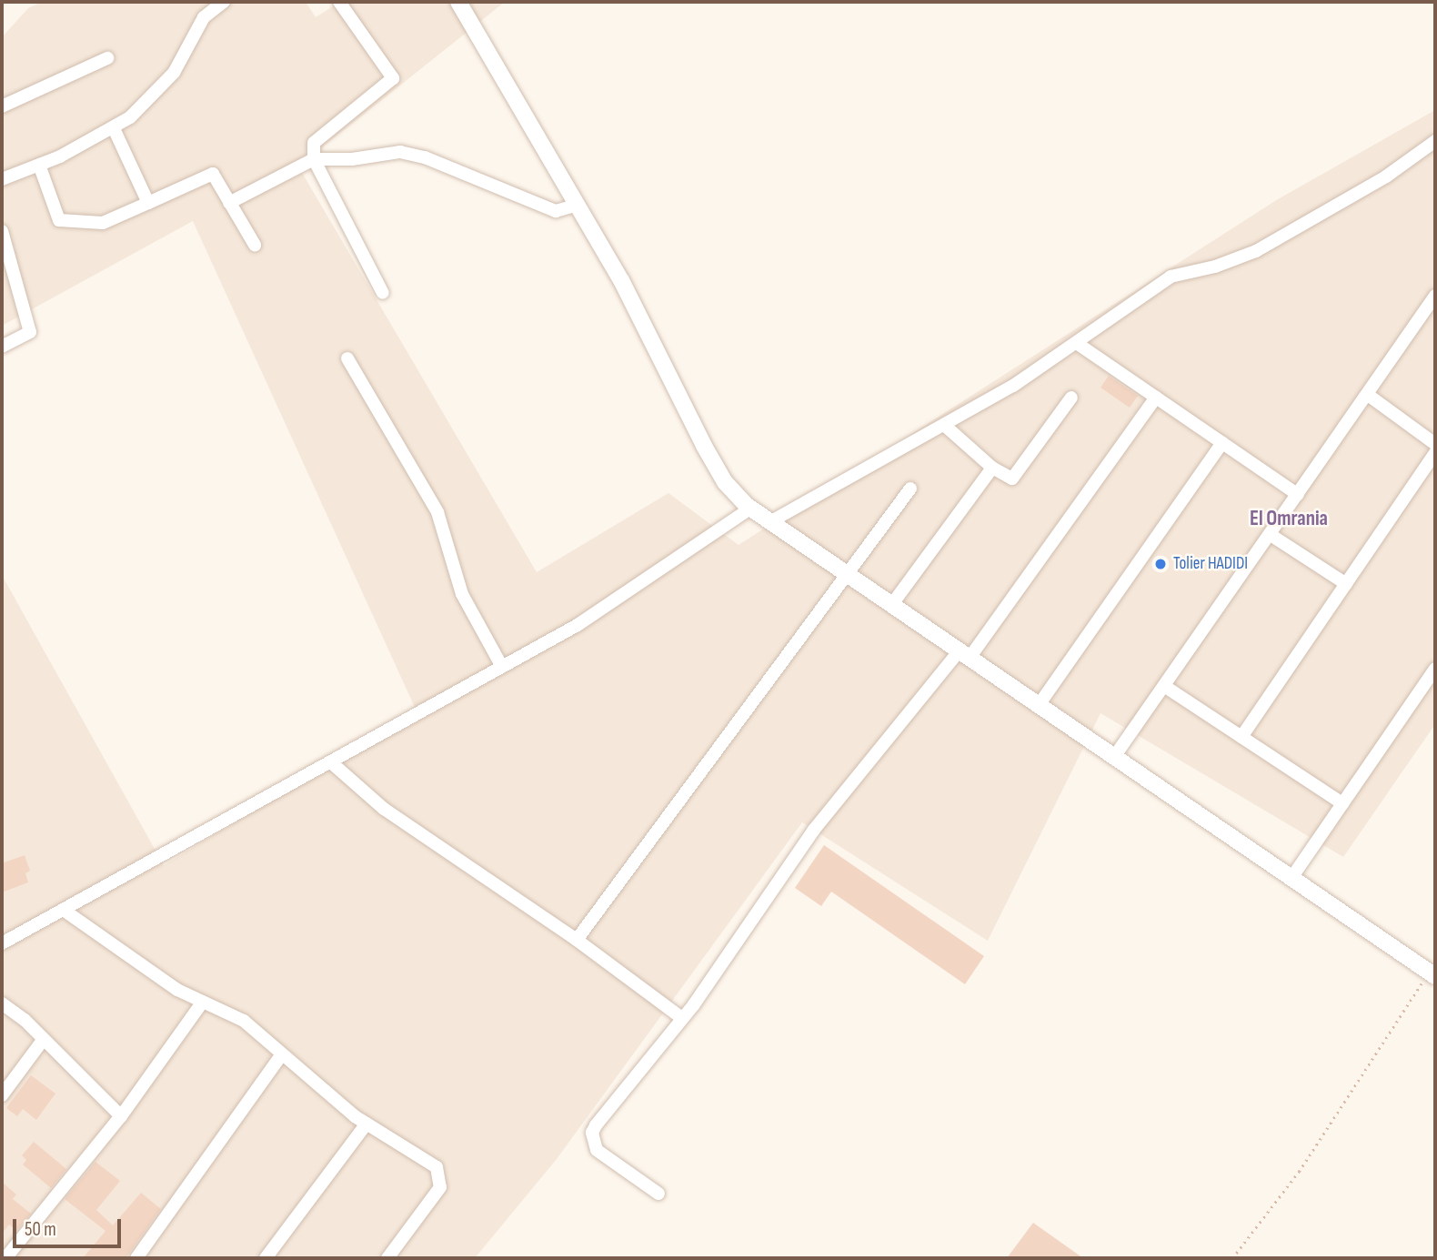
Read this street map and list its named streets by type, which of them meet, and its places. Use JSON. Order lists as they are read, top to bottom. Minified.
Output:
{"districts":["El Omrania"],"places":["Tolier HADIDI"],"scale_bar":"50 m"}
